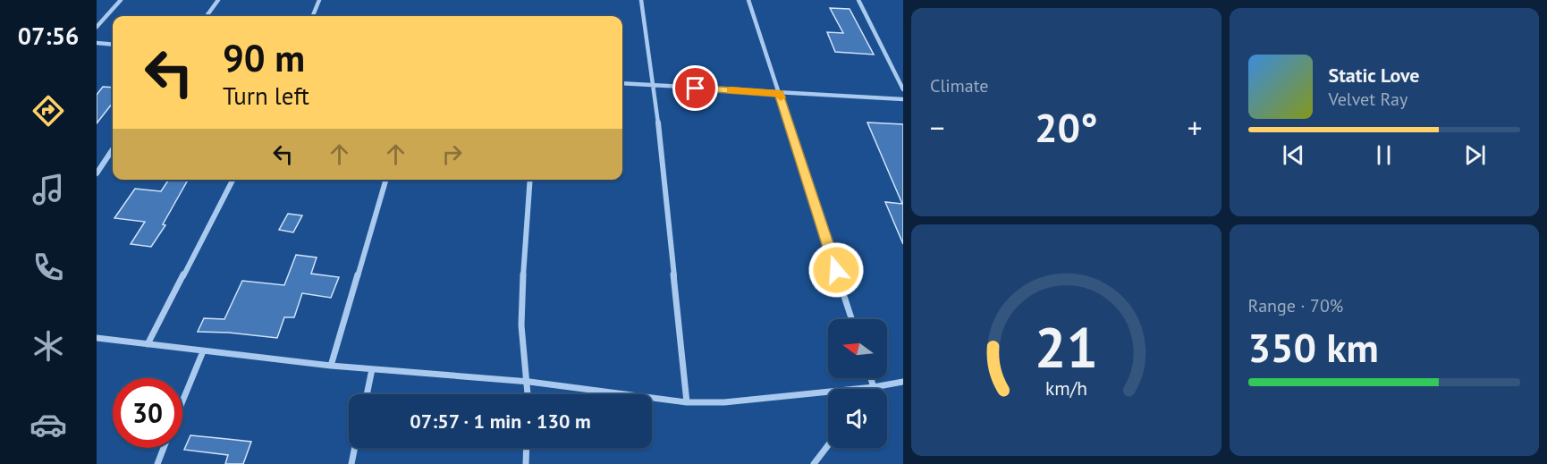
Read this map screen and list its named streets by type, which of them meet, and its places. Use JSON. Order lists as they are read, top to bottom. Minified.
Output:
{"north":"left","page":{"tabs":"07:56","tile":["Climate",["Range · 70%","350 km"]],"turn":["90 m","Turn left"],"song":["Static Love","Velvet Ray"],"heat":["−","20°","+"],"limit":"30","trip":"07:57 · 1 min · 130 m","gauge":["21","km/h"]}}
